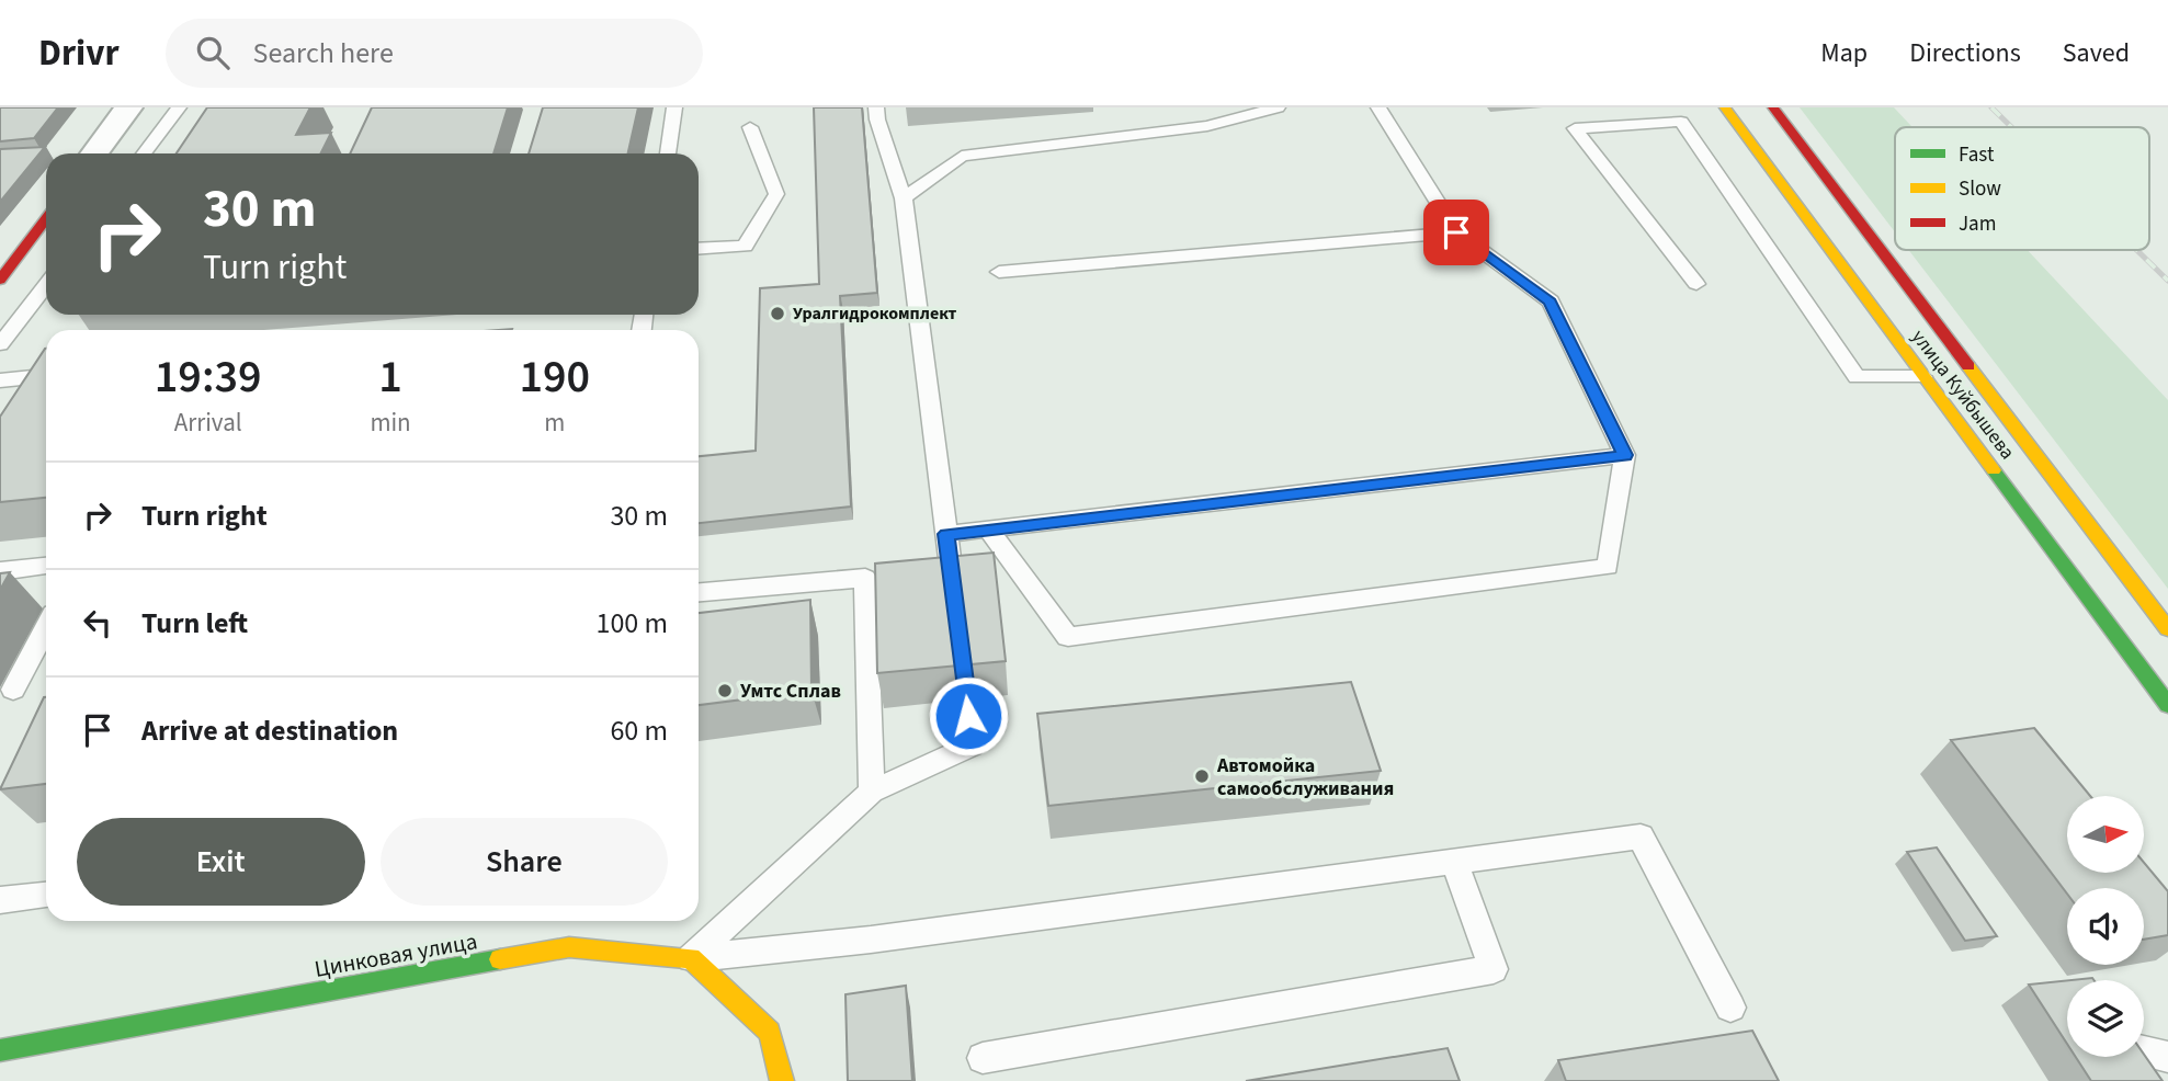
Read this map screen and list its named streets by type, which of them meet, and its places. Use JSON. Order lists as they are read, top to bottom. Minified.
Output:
{"streets":{"main road":["улица Куйбышева","Цинковая улица"]},"places":["Уралгидрокомплект","Умтс Сплав","Автомойка самообслуживания"],"legend":["Fast","Slow","Jam"],"north":"right","page":{"header":"Drivr","search":"Search here","nav":["Map","Directions","Saved"],"turn":["30 m","Turn right"],"eta":["19:39","Arrival","1","min","190","m"],"list":[{"name":"Turn right","value":"30 m"},{"name":"Turn left","value":"100 m"},{"name":"Arrive at destination","value":"60 m"}],"buttons":["Exit","Share"]}}
